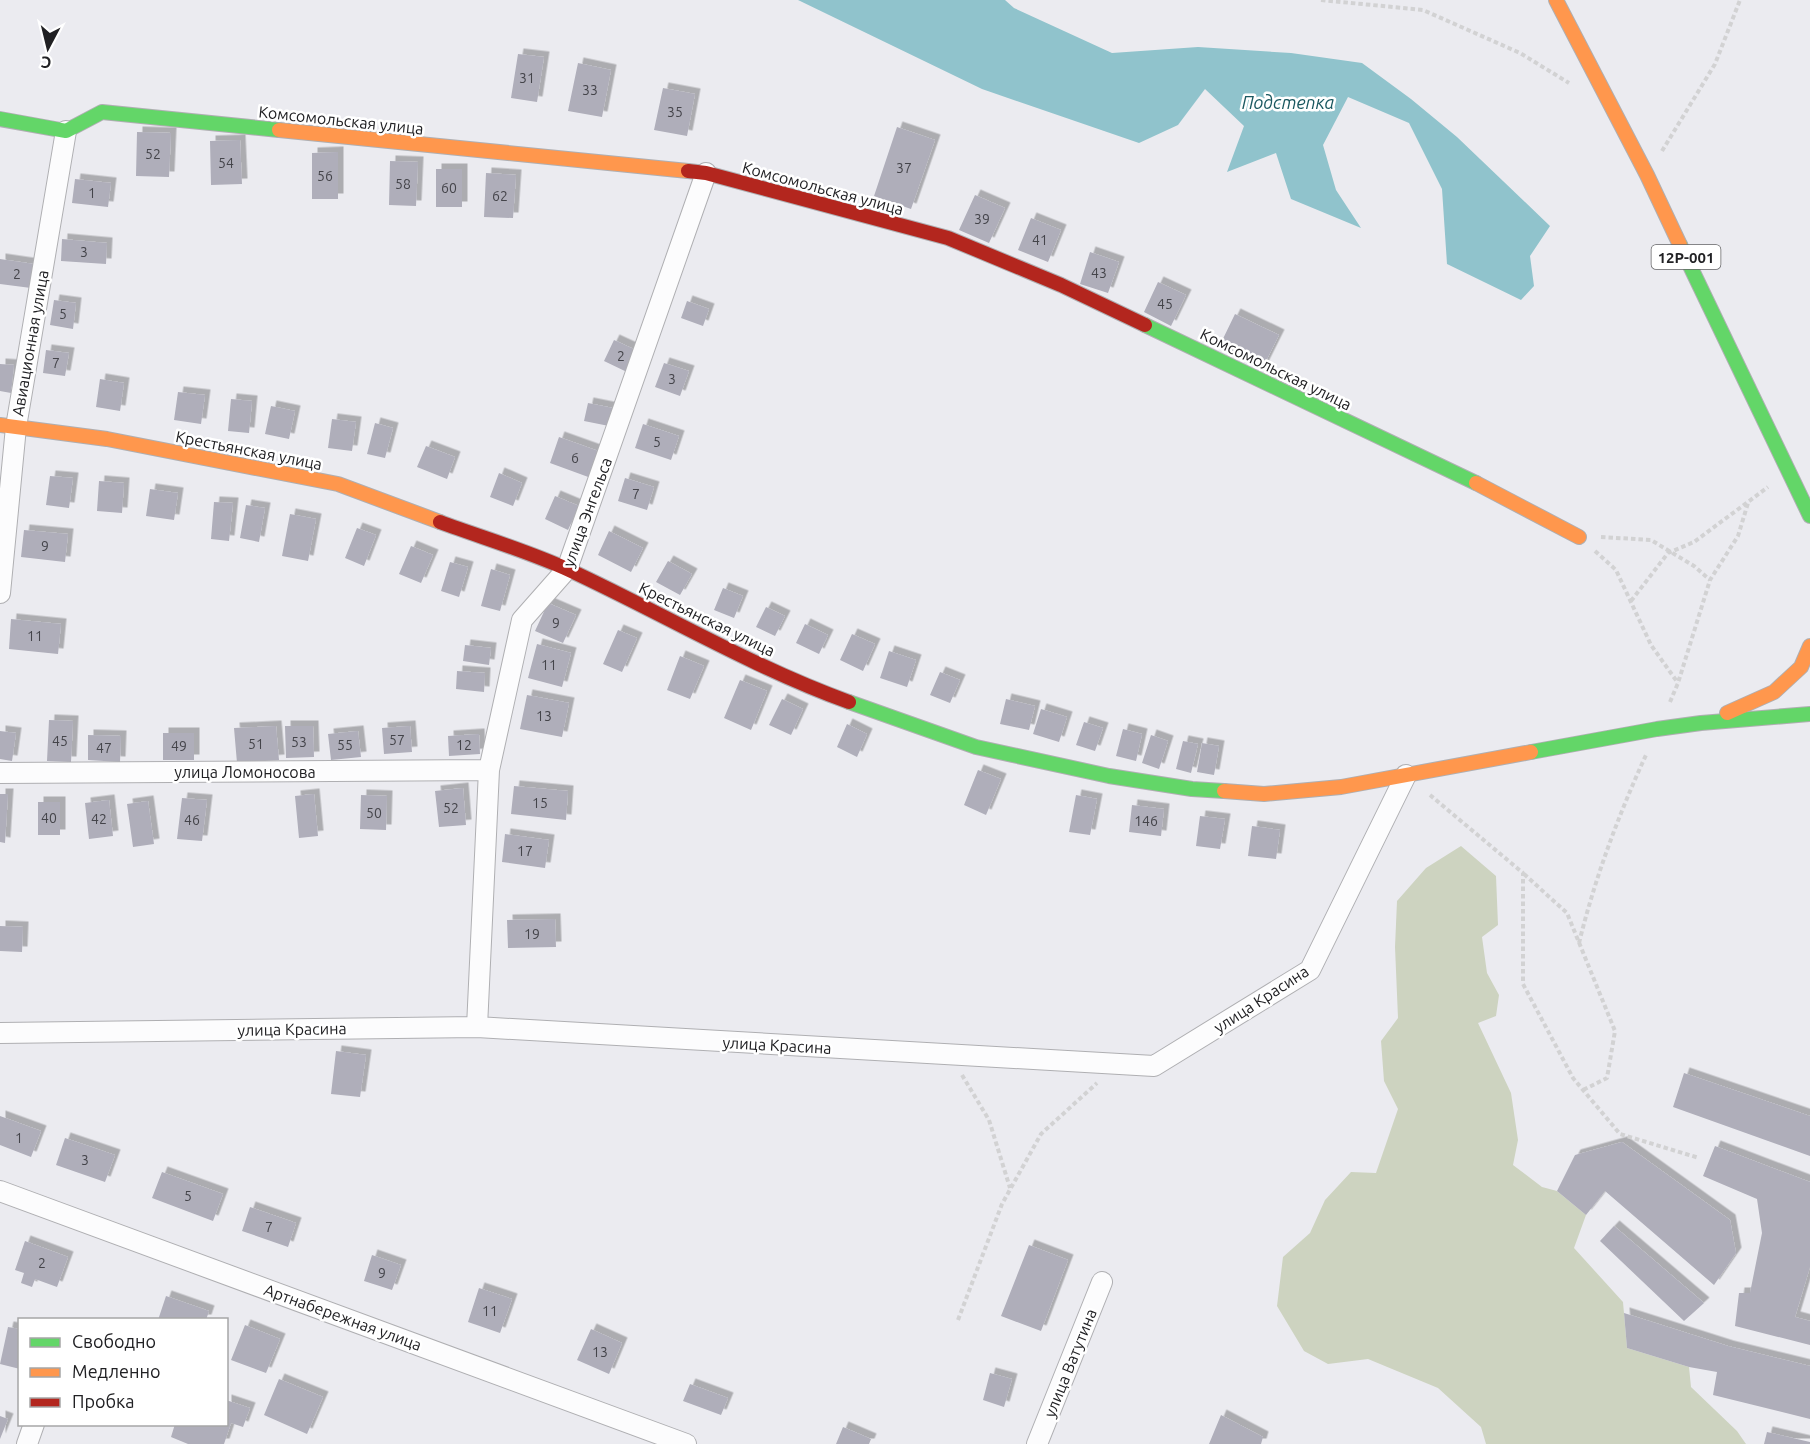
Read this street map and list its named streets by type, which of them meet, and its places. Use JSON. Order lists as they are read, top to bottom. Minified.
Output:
{"streets":{"street":["Комсомольская улица","12Р-001","Авиационная улица","Крестьянская улица","улица Энгельса","улица Ломоносова","улица Красина","Артнабережная улица","улица Ватутина"]},"crossings":[["Комсомольская улица","Авиационная улица"],["Комсомольская улица","улица Энгельса"],["Авиационная улица","Крестьянская улица"],["Крестьянская улица","улица Энгельса"],["Крестьянская улица","улица Красина"],["улица Энгельса","улица Ломоносова"],["улица Энгельса","улица Красина"]],"water":["Подстепка"],"house_numbers":["31","33","35","52","54","37","56","58","60","1","62","39","41","3","43","2","45","5","2","7","3","5","6","7","9","9","11","11","13","57","45","53","51","55","12","49","47","15","52","50","40","42","46","146","17","19","1","3","5","7","2","9","11","13"],"legend":["Свободно","Медленно","Пробка"],"north":"bottom"}
